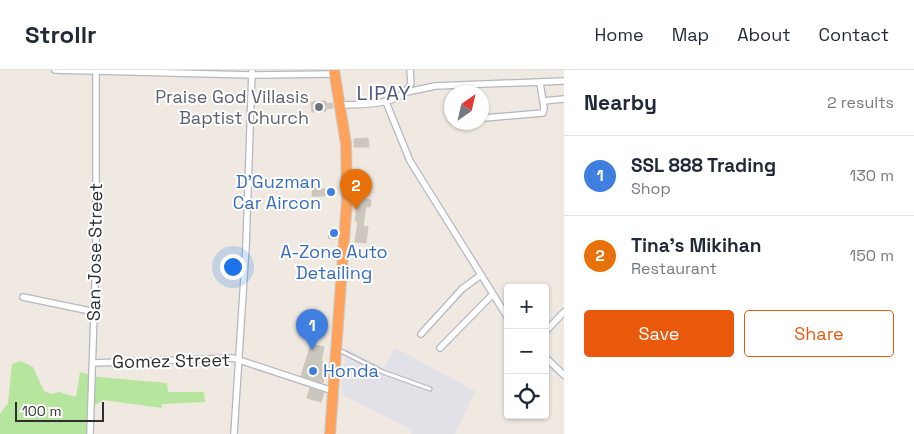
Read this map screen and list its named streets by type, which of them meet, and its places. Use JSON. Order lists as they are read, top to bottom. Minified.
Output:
{"streets":{"street":["San Jose Street","Gomez Street"]},"crossings":[["San Jose Street","Gomez Street"]],"districts":["LIPAY"],"places":["Praise God Villasis Baptist Church","D'Guzman Car Aircon","A-Zone Auto Detailing","Honda"],"scale_bar":"100 m","north":"top right","page":{"header":"Strollr","nav":["Home","Map","About","Contact"],"heading":["Nearby","2 results"],"list":[{"mark":"1","name":"SSL 888 Trading","note":"Shop","value":"130 m"},{"mark":"2","name":"Tina's Mikihan","note":"Restaurant","value":"150 m"}],"pins":["2","1"],"map_buttons":["+","−"],"buttons":["Save","Share"],"scale":"100 m"}}
